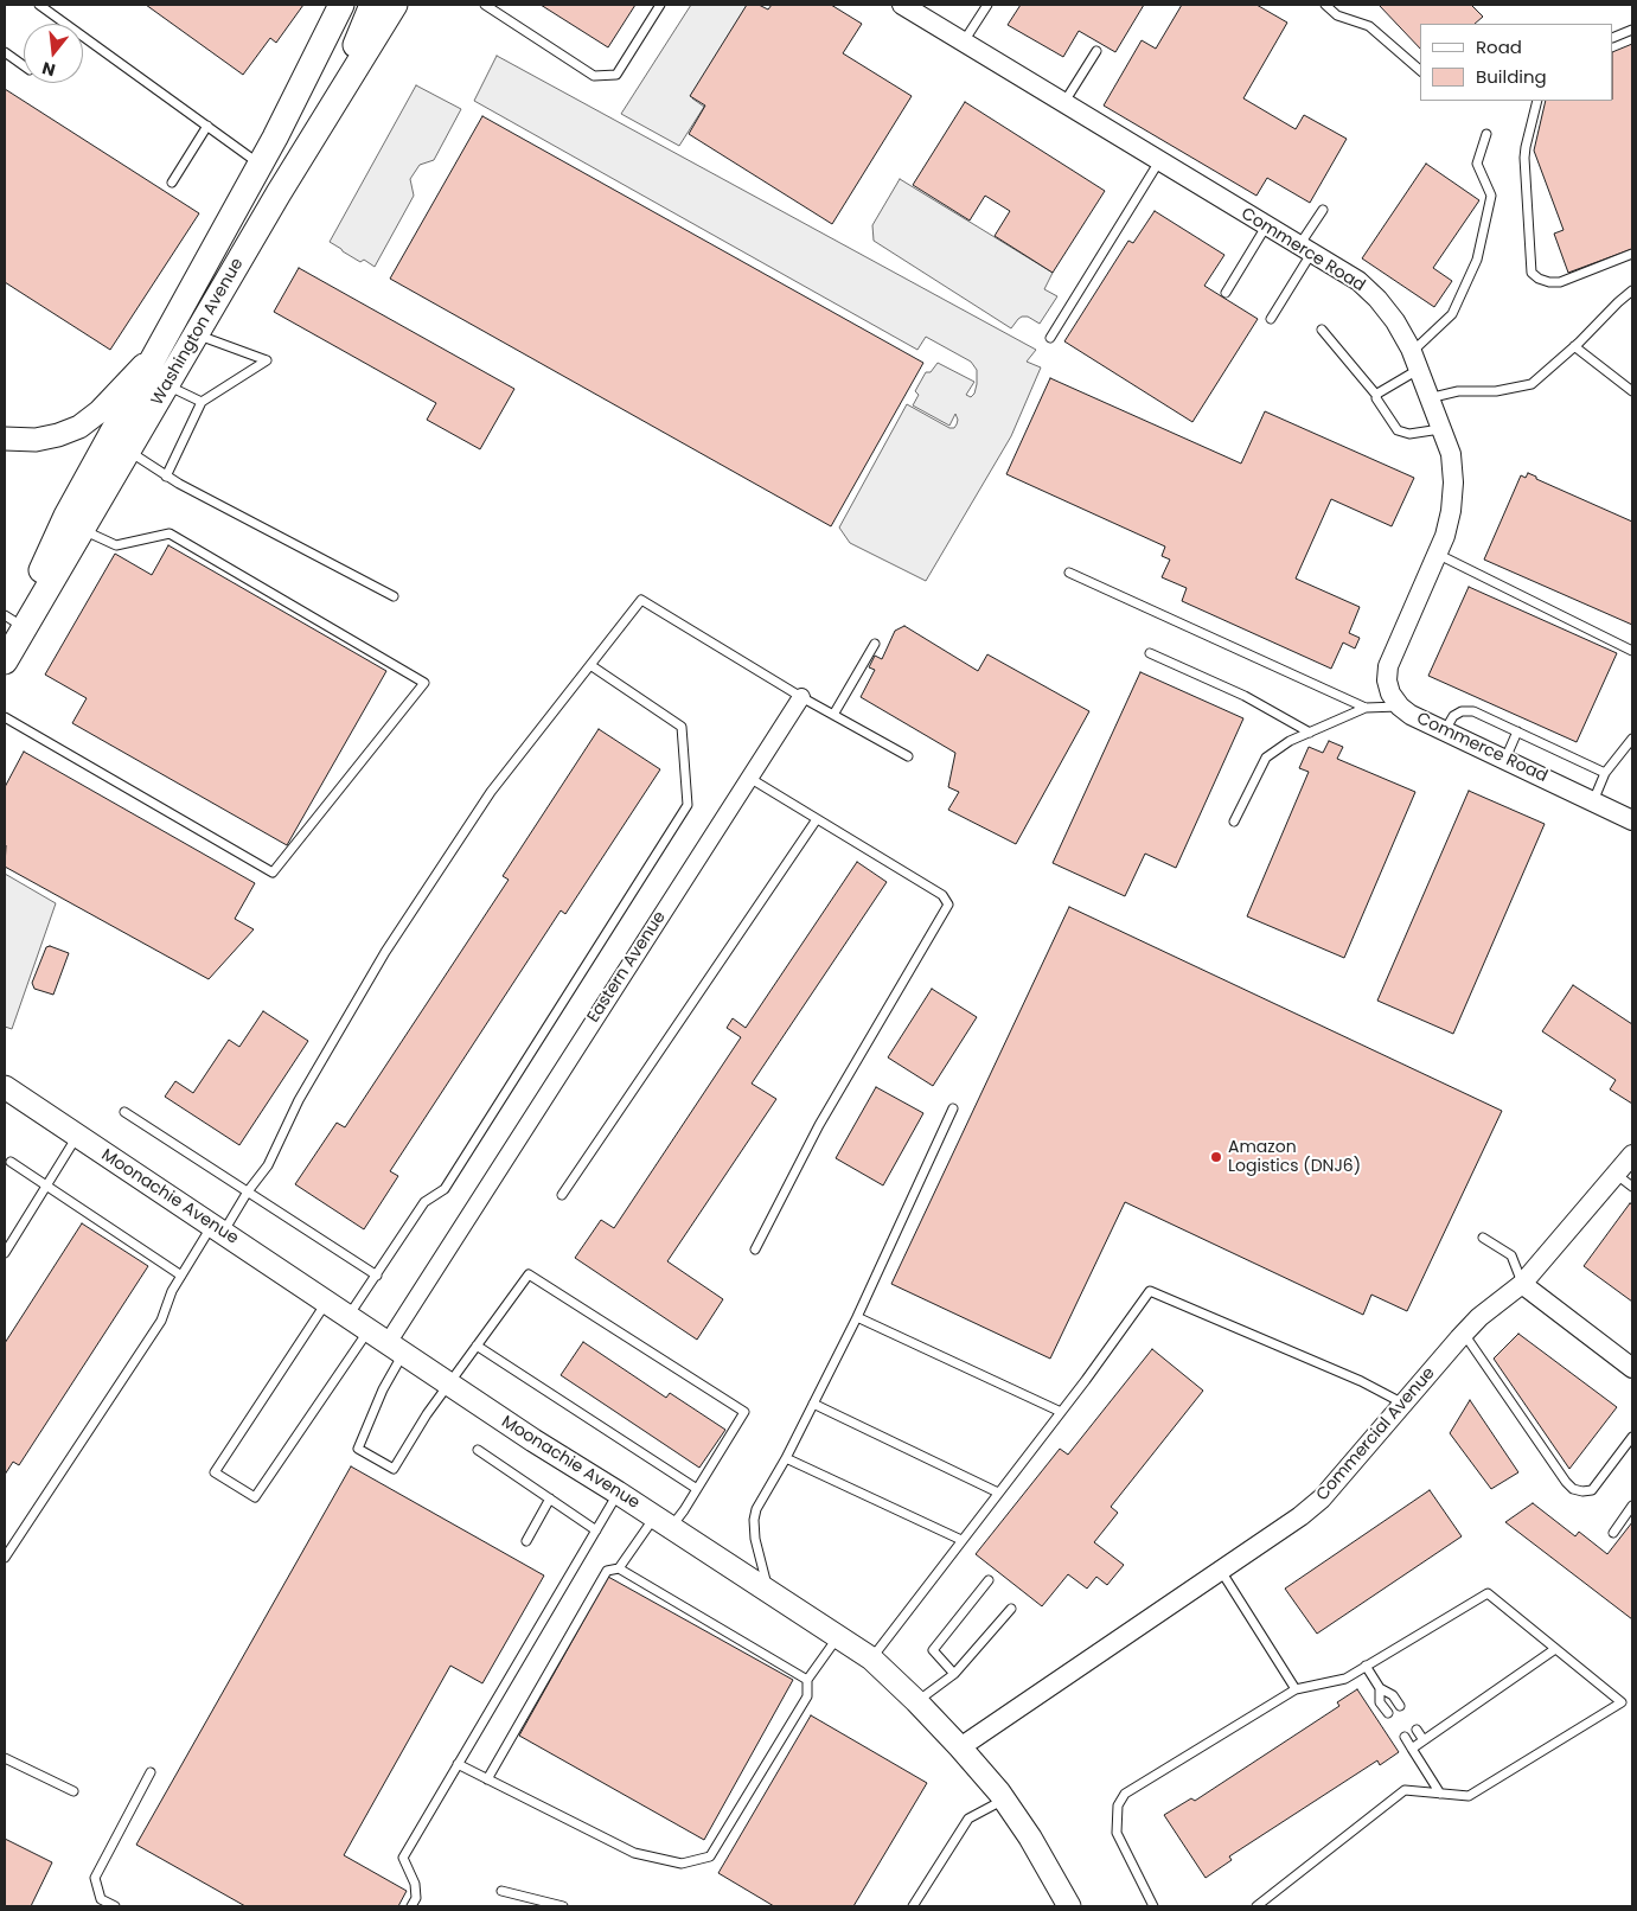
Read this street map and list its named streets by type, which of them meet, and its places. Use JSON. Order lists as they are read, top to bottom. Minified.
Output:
{"streets":{"main road":["Washington Avenue","Moonachie Avenue"],"street":["Commerce Road","Eastern Avenue","Commercial Avenue"]},"crossings":[["Eastern Avenue","Moonachie Avenue"],["Moonachie Avenue","Commercial Avenue"]],"places":["Amazon Logistics (DNJ6)"],"legend":["Road","Building"],"north":"bottom"}
